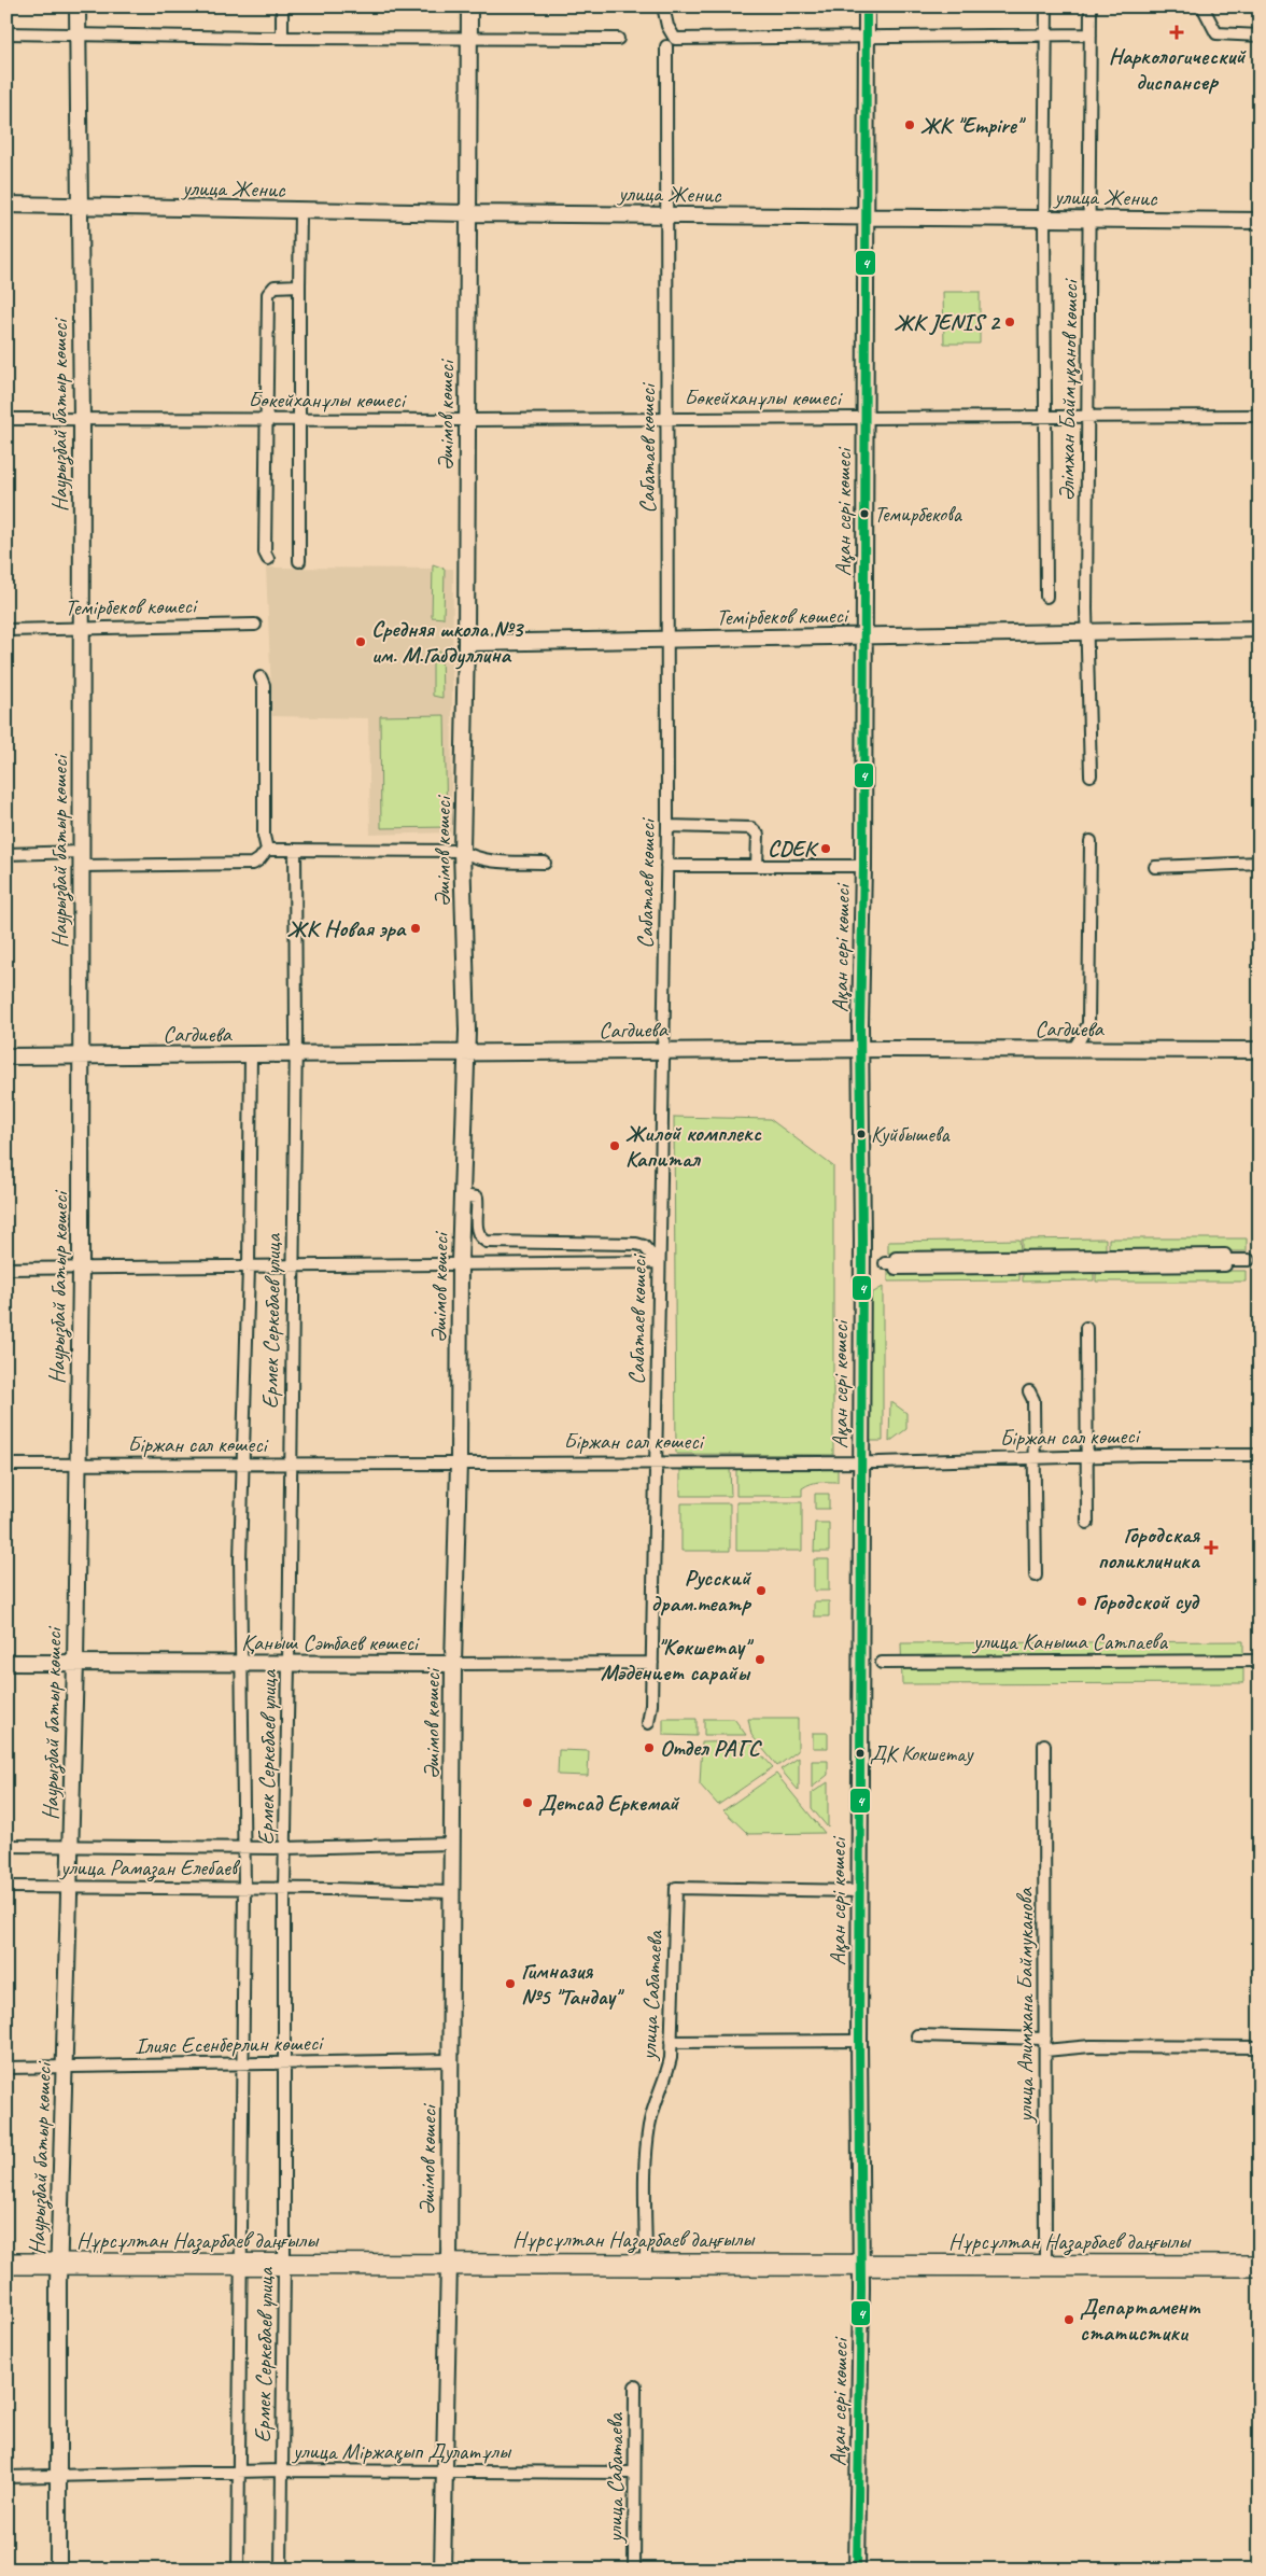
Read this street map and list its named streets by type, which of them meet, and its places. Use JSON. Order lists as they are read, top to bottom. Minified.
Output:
{"streets":{"highway":["Нұрсұлтан Назарбаев даңғылы"],"street":["улица Женис","Әлімжан Баймұқанов көшесі","Бөкейханұлы көшесі","Наурызбай батыр көшесі","Әшімов көшесі","Сабатаев көшесі","Ақан сері көшесі","Темірбеков көшесі","Сагдиева","Ермек Серкебаев улица","Біржан сал көшесі","улица Каныша Сатпаева","Қаныш Сәтбаев көшесі","улица Рамазан Елебаев","улица Сабатаева","улица Алимжана Баймуканова","Ілияс Есенберлин көшесі","улица Міржақып Дулатұлы"]},"crossings":[["улица Женис","Әлімжан Баймұқанов көшесі"],["улица Женис","Наурызбай батыр көшесі"],["улица Женис","Әшімов көшесі"],["улица Женис","Сабатаев көшесі"],["улица Женис","Ақан сері көшесі"],["Әлімжан Баймұқанов көшесі","Бөкейханұлы көшесі"],["Әлімжан Баймұқанов көшесі","Темірбеков көшесі"],["Бөкейханұлы көшесі","Наурызбай батыр көшесі"],["Бөкейханұлы көшесі","Әшімов көшесі"],["Бөкейханұлы көшесі","Сабатаев көшесі"],["Бөкейханұлы көшесі","Ақан сері көшесі"],["Наурызбай батыр көшесі","Темірбеков көшесі"],["Наурызбай батыр көшесі","Сагдиева"],["Наурызбай батыр көшесі","Біржан сал көшесі"],["Наурызбай батыр көшесі","Қаныш Сәтбаев көшесі"],["Наурызбай батыр көшесі","улица Рамазан Елебаев"],["Наурызбай батыр көшесі","Ілияс Есенберлин көшесі"],["Наурызбай батыр көшесі","Нұрсұлтан Назарбаев даңғылы"],["Наурызбай батыр көшесі","улица Міржақып Дулатұлы"],["Әшімов көшесі","Темірбеков көшесі"],["Әшімов көшесі","Сагдиева"],["Әшімов көшесі","Біржан сал көшесі"],["Әшімов көшесі","Қаныш Сәтбаев көшесі"],["Әшімов көшесі","улица Рамазан Елебаев"],["Әшімов көшесі","Ілияс Есенберлин көшесі"],["Әшімов көшесі","Нұрсұлтан Назарбаев даңғылы"],["Әшімов көшесі","улица Міржақып Дулатұлы"],["Сабатаев көшесі","Темірбеков көшесі"],["Сабатаев көшесі","Сагдиева"],["Сабатаев көшесі","Біржан сал көшесі"],["Сабатаев көшесі","Қаныш Сәтбаев көшесі"],["Ақан сері көшесі","Темірбеков көшесі"],["Ақан сері көшесі","Сагдиева"],["Ақан сері көшесі","Біржан сал көшесі"],["Ақан сері көшесі","улица Сабатаева"],["Ақан сері көшесі","Нұрсұлтан Назарбаев даңғылы"],["Сагдиева","Ермек Серкебаев улица"],["Ермек Серкебаев улица","Біржан сал көшесі"],["Ермек Серкебаев улица","Қаныш Сәтбаев көшесі"],["Ермек Серкебаев улица","улица Рамазан Елебаев"],["Ермек Серкебаев улица","Ілияс Есенберлин көшесі"],["Ермек Серкебаев улица","Нұрсұлтан Назарбаев даңғылы"],["Ермек Серкебаев улица","улица Міржақып Дулатұлы"],["улица Сабатаева","Нұрсұлтан Назарбаев даңғылы"],["улица Сабатаева","улица Міржақып Дулатұлы"],["улица Алимжана Баймуканова","Нұрсұлтан Назарбаев даңғылы"]],"places":{"health":["Наркологический диспансер","Городская поликлиника"],"other":["ЖК \"Empire\"","ЖК JENIS 2","Темирбекова","Средняя школа №3 им. М.Габдуллина","CDEK","ЖК Новая эра","Куйбышева","Жилой комплекс Капитал","Русский драм.театр","Городской суд","\"Көкшетау\" Мәдениет сарайы","Отдел РАГС","ДК Кокшетау","Детсад Еркемай","Гимназия №5 \"Тандау\"","Департамент статистики"]},"lines":["transit line 4"]}
